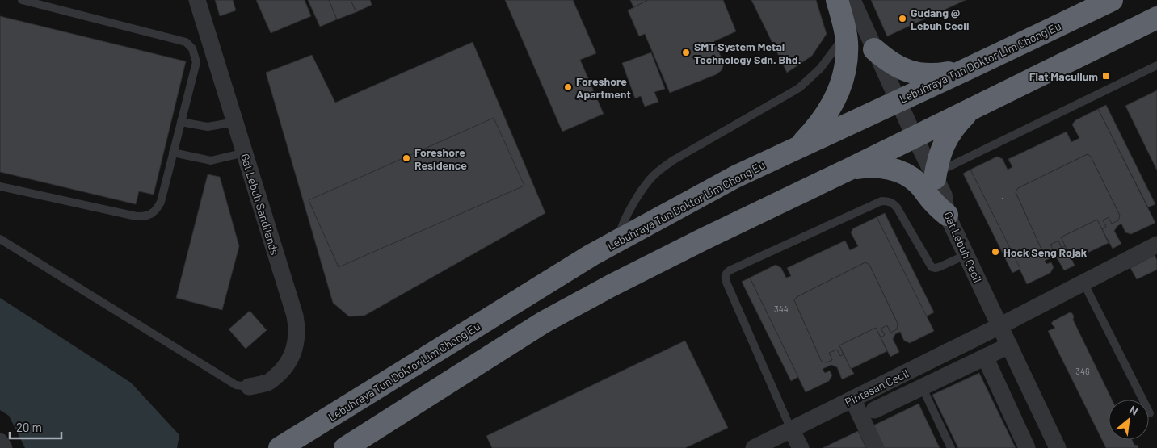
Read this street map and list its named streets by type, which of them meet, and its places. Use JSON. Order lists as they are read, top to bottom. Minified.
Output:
{"streets":{"highway":["Lebuhraya Tun Doktor Lim Chong Eu"],"street":["Gat Lebuh Sandilands","Gat Lebuh Cecil","Pintasan Cecil"]},"crossings":[["Lebuhraya Tun Doktor Lim Chong Eu","Gat Lebuh Cecil"],["Gat Lebuh Cecil","Pintasan Cecil"]],"places":{"other":["Gudang @ Lebuh Cecil","SMT System Metal Technology Sdn. Bhd.","Foreshore Apartment","Foreshore Residence","Hock Seng Rojak"],"transit":["Flat Macullum"]},"house_numbers":["1","344","346"],"scale_bar":"20 m","north":"top right"}
